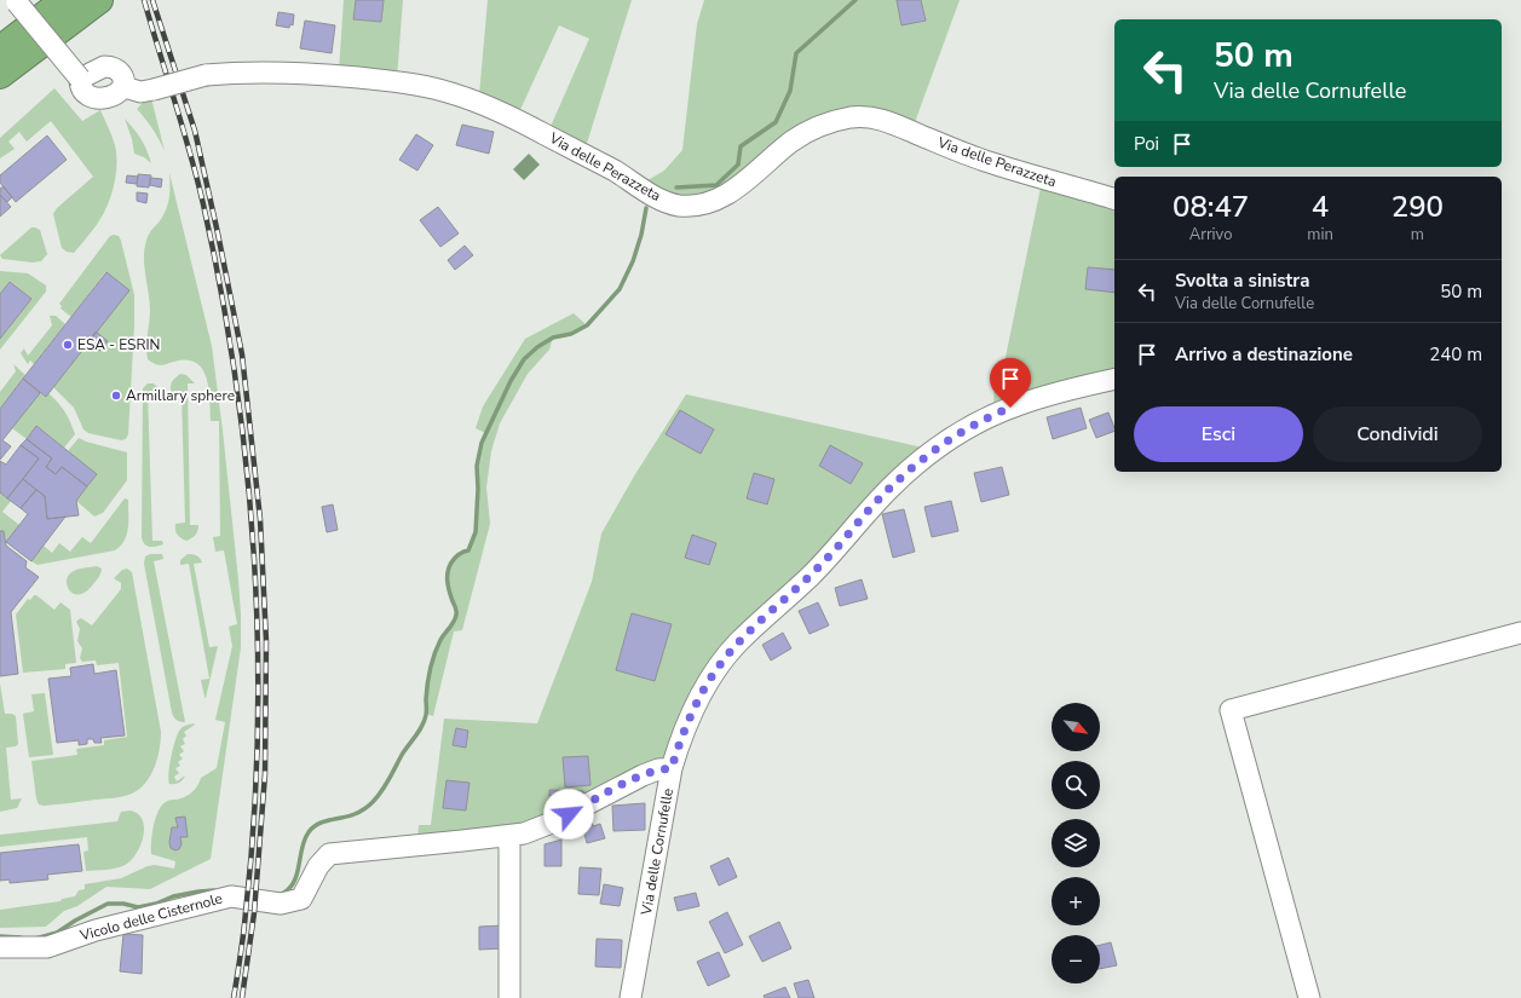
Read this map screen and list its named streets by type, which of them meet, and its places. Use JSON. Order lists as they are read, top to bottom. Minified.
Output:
{"streets":{"street":["Via delle Perazzeta","Via delle Cornufelle","Vicolo delle Cisternole"]},"crossings":[["Via delle Cornufelle","Vicolo delle Cisternole"]],"places":["ESA - ESRIN","Armillary sphere"],"north":"bottom right","page":{"turn":["50 m","Via delle Cornufelle"],"then":"Poi","eta":["08:47","Arrivo","4","min","290","m"],"list":[{"name":"Svolta a sinistra","note":"Via delle Cornufelle","value":"50 m"},{"name":"Arrivo a destinazione","value":"240 m"}],"buttons":["Esci","Condividi"],"map_buttons":["+","−"]}}
